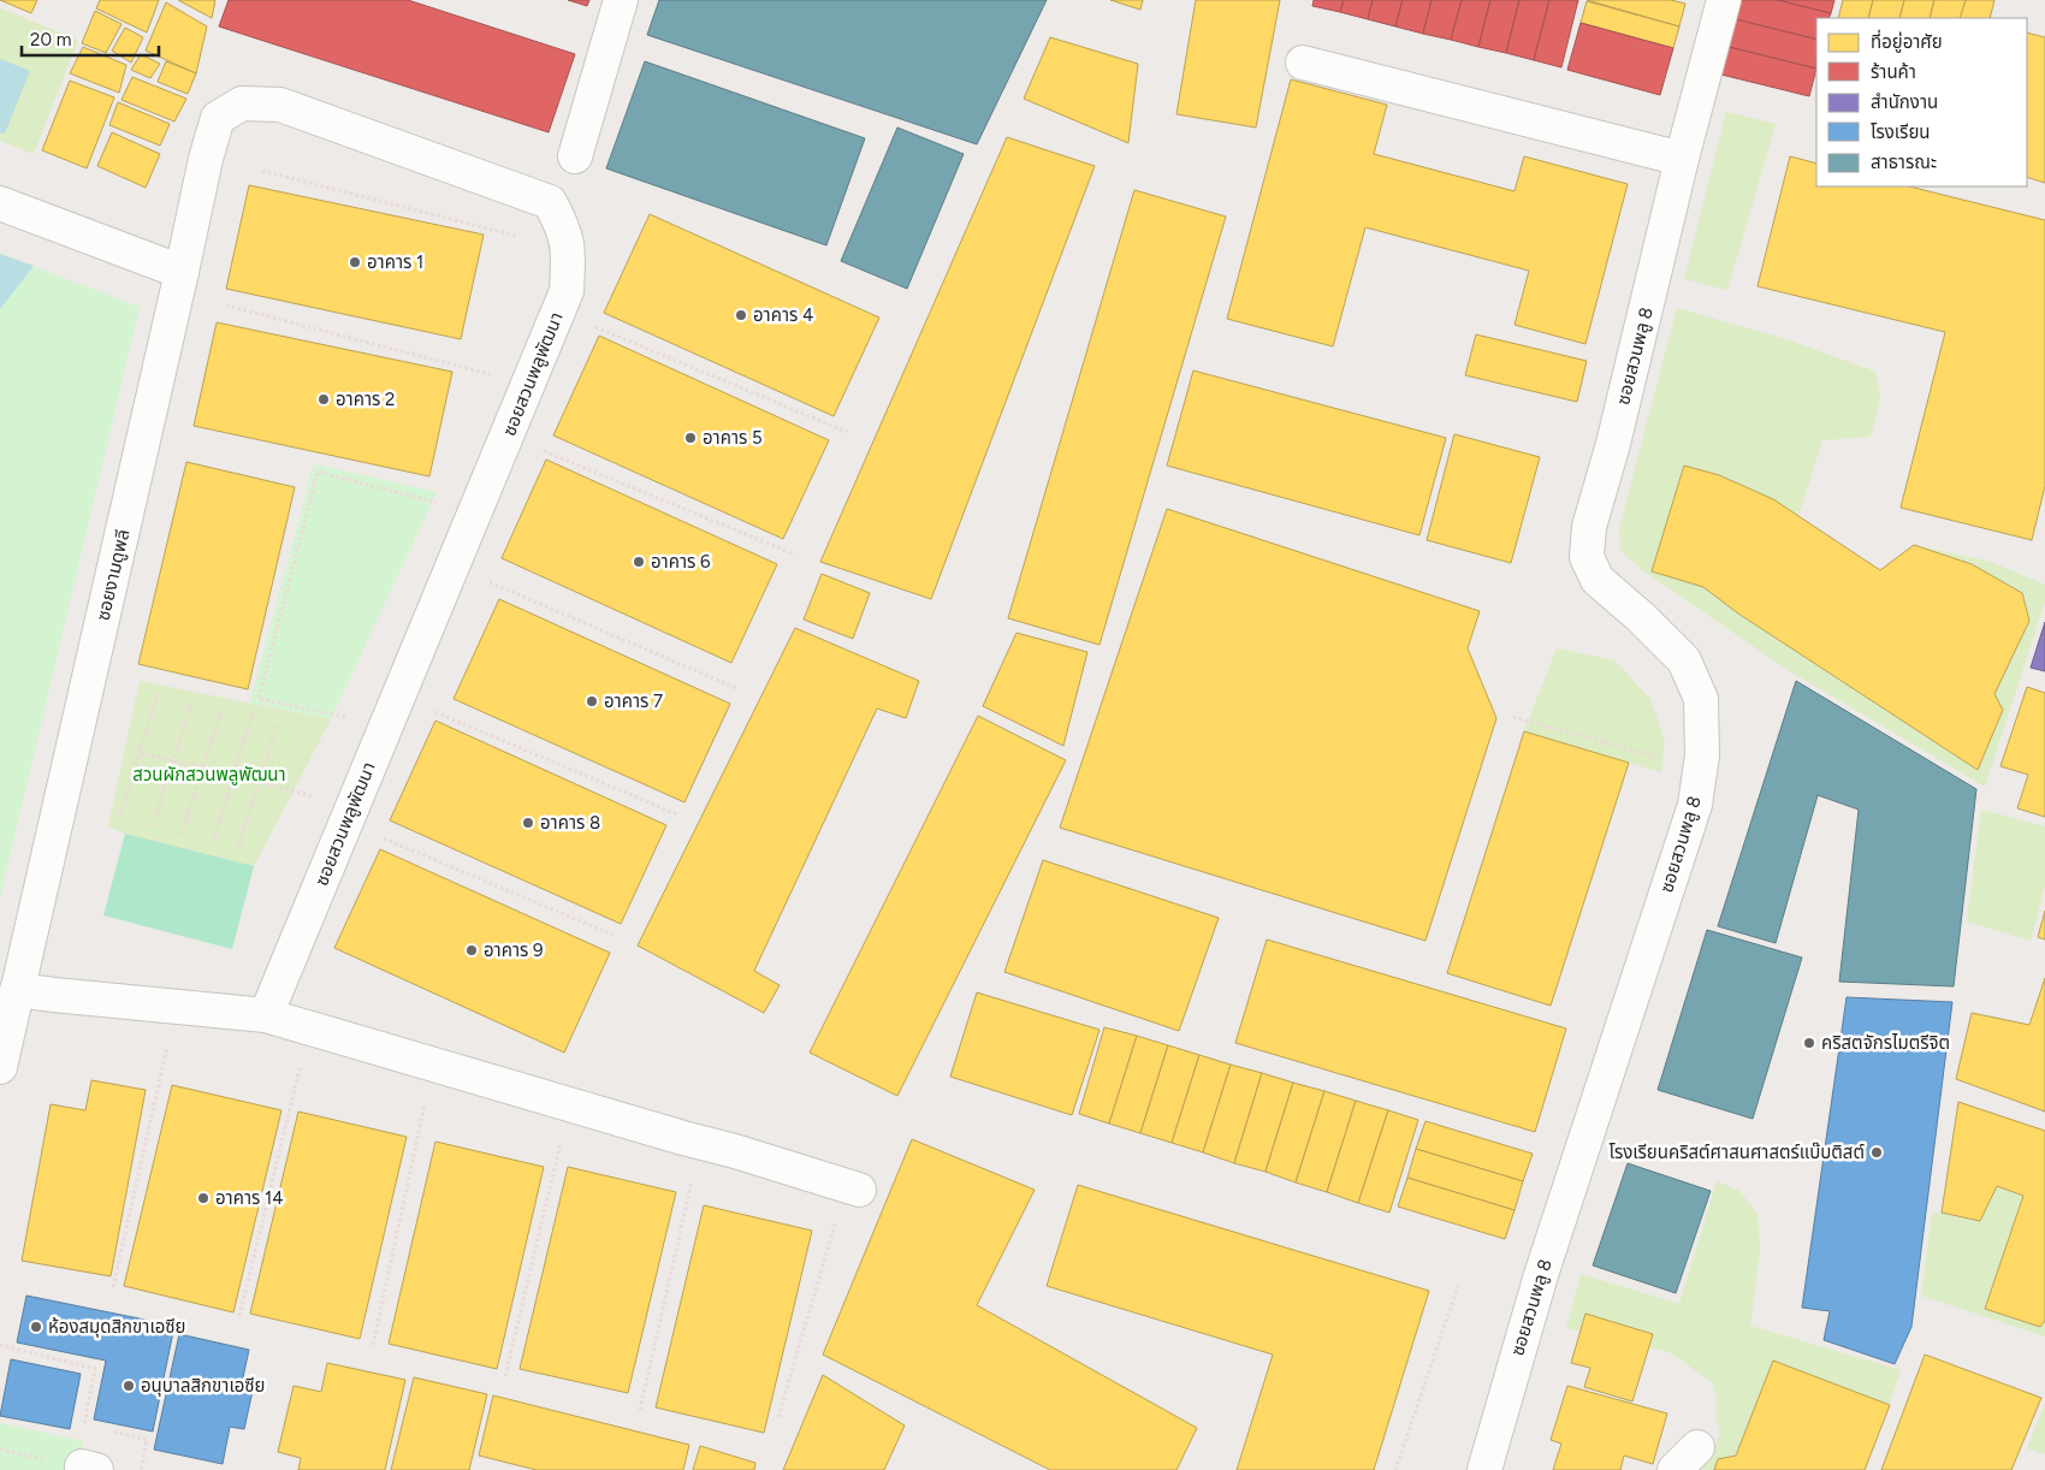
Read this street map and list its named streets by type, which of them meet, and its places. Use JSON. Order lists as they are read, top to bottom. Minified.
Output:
{"streets":{"street":["ซอยสวนพลู 8","ซอยสวนพลูพัฒนา","ซอยงามดูพลี"]},"crossings":[["ซอยสวนพลูพัฒนา","ซอยงามดูพลี"]],"parks":["สวนผักสวนพลูพัฒนา"],"places":["อาคาร 1","อาคาร 4","อาคาร 2","อาคาร 5","อาคาร 6","อาคาร 7","อาคาร 8","อาคาร 9","คริสตจักรไมตรีจิต","โรงเรียนคริสต์ศาสนศาสตร์แบ๊บติสต์","อาคาร 14","ห้องสมุดสิกขาเอซีย","อนุบาลสิกขาเอซีย"],"legend":["ที่อยู่อาศัย","ร้านค้า","สำนักงาน","โรงเรียน","สาธารณะ"],"scale_bar":"20 m"}
